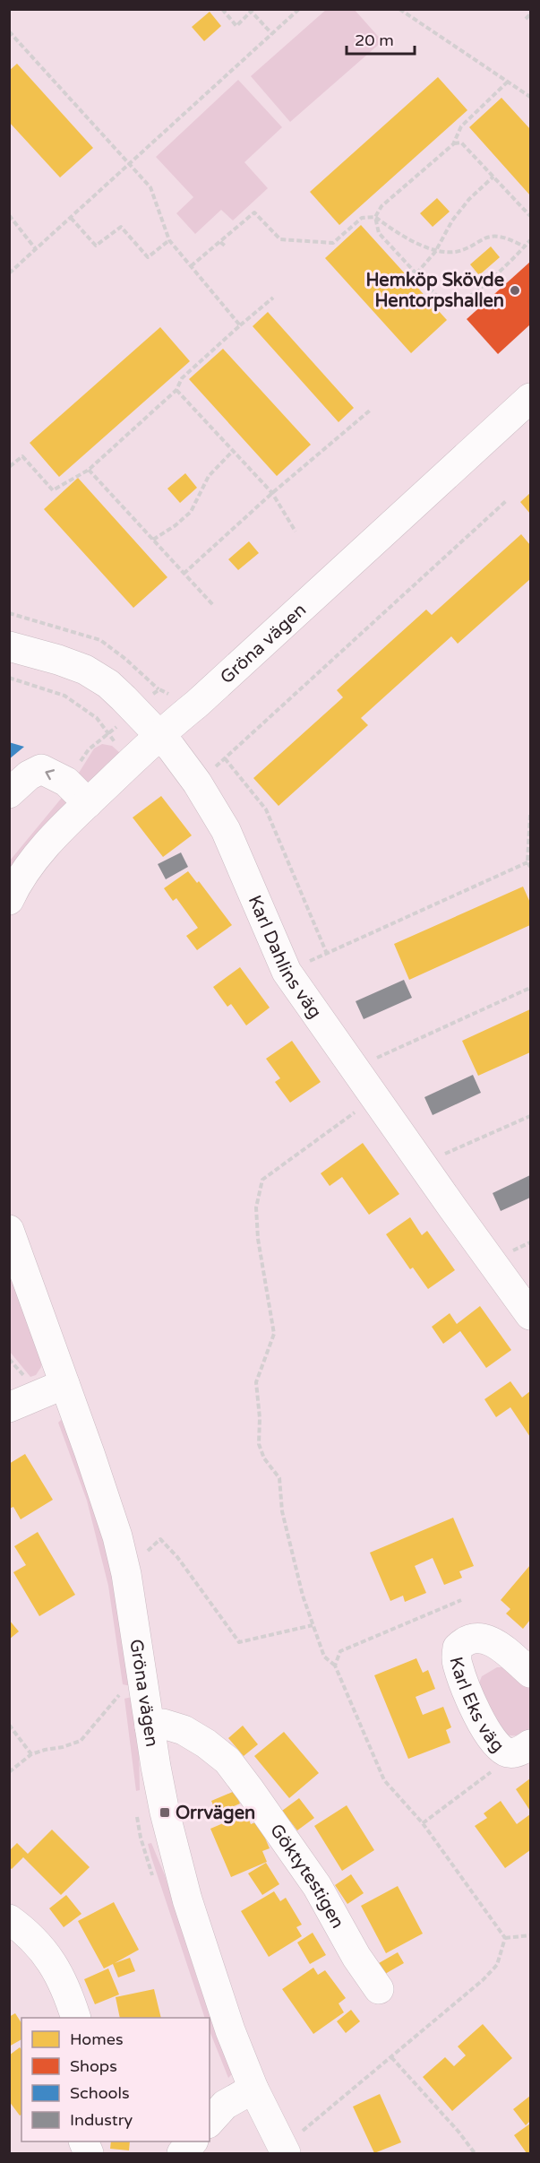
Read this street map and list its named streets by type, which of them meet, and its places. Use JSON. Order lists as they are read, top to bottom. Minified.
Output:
{"streets":{"street":["Gröna vägen","Karl Dahlins väg","Karl Eks väg","Göktytestigen"]},"crossings":[["Gröna vägen","Karl Dahlins väg"],["Gröna vägen","Göktytestigen"]],"places":{"other":["Hemköp Skövde Hentorpshallen"],"transit":["Orrvägen"]},"legend":["Homes","Shops","Schools","Industry"],"scale_bar":"20 m"}
